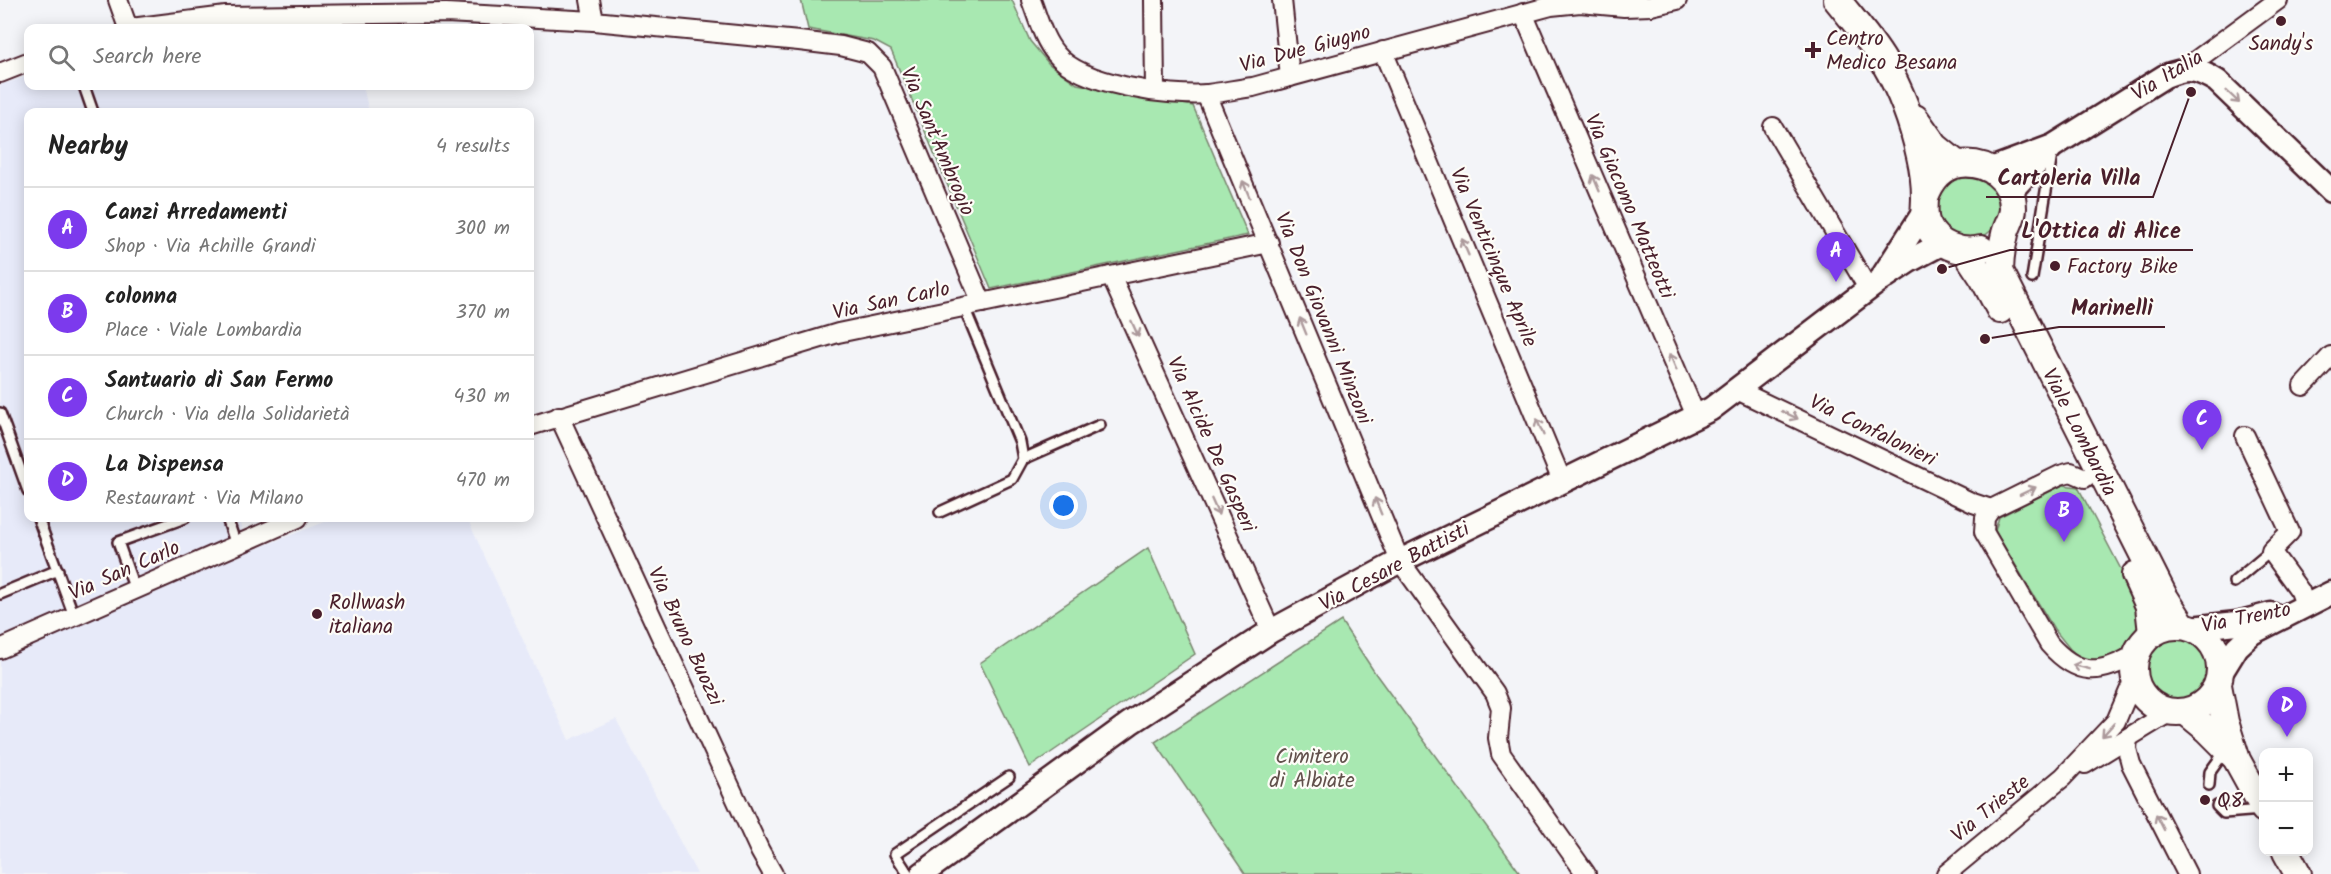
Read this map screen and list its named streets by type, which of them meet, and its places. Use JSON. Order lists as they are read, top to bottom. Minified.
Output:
{"streets":{"main road":["Viale Lombardia"],"street":["Via Due Giugno","Via Italia","Via Sant'Ambrogio","Via Giacomo Matteotti","Via Venticinque Aprile","Via San Carlo","Via Don Giovanni Minzoni","Via Confalonieri","Via Alcide De Gasperi","Via Cesare Battisti","Via Trento","Via Bruno Buozzi","Via Trieste"]},"crossings":[["Via Due Giugno","Via Giacomo Matteotti"],["Via Due Giugno","Via Venticinque Aprile"],["Via Due Giugno","Via Don Giovanni Minzoni"],["Via Italia","Viale Lombardia"],["Via Italia","Via Cesare Battisti"],["Via Sant'Ambrogio","Via San Carlo"],["Via Giacomo Matteotti","Via Cesare Battisti"],["Via Venticinque Aprile","Via Cesare Battisti"],["Via San Carlo","Via Don Giovanni Minzoni"],["Via San Carlo","Via Alcide De Gasperi"],["Via San Carlo","Via Bruno Buozzi"],["Via Don Giovanni Minzoni","Via Cesare Battisti"],["Via Confalonieri","Via Cesare Battisti"],["Viale Lombardia","Via Cesare Battisti"],["Viale Lombardia","Via Trento"],["Viale Lombardia","Via Trieste"],["Via Alcide De Gasperi","Via Cesare Battisti"],["Via Trento","Via Trieste"]],"one_way":["Via Giacomo Matteotti","Via Venticinque Aprile","Via Don Giovanni Minzoni","Via Confalonieri","Via Alcide De Gasperi"],"parks":["Cimitero di Albiate"],"places":{"other":["Sandy's","Cartoleria Villa","Factory Bike","L'Ottica di Alice","Marinelli","Rollwash italiana","Q8"],"health":["Centro Medico Besana"]},"page":{"search":"Search here","heading":["Nearby","4 results"],"list":[{"mark":"A","name":"Canzi Arredamenti","note":"Shop · Via Achille Grandi","value":"300 m"},{"mark":"B","name":"colonna","note":"Place · Viale Lombardia","value":"370 m"},{"mark":"C","name":"Santuario di San Fermo","note":"Church · Via della Solidarietà","value":"430 m"},{"mark":"D","name":"La Dispensa","note":"Restaurant · Via Milano","value":"470 m"}],"pins":["A","C","B","D"],"map_buttons":["+","−"]}}
